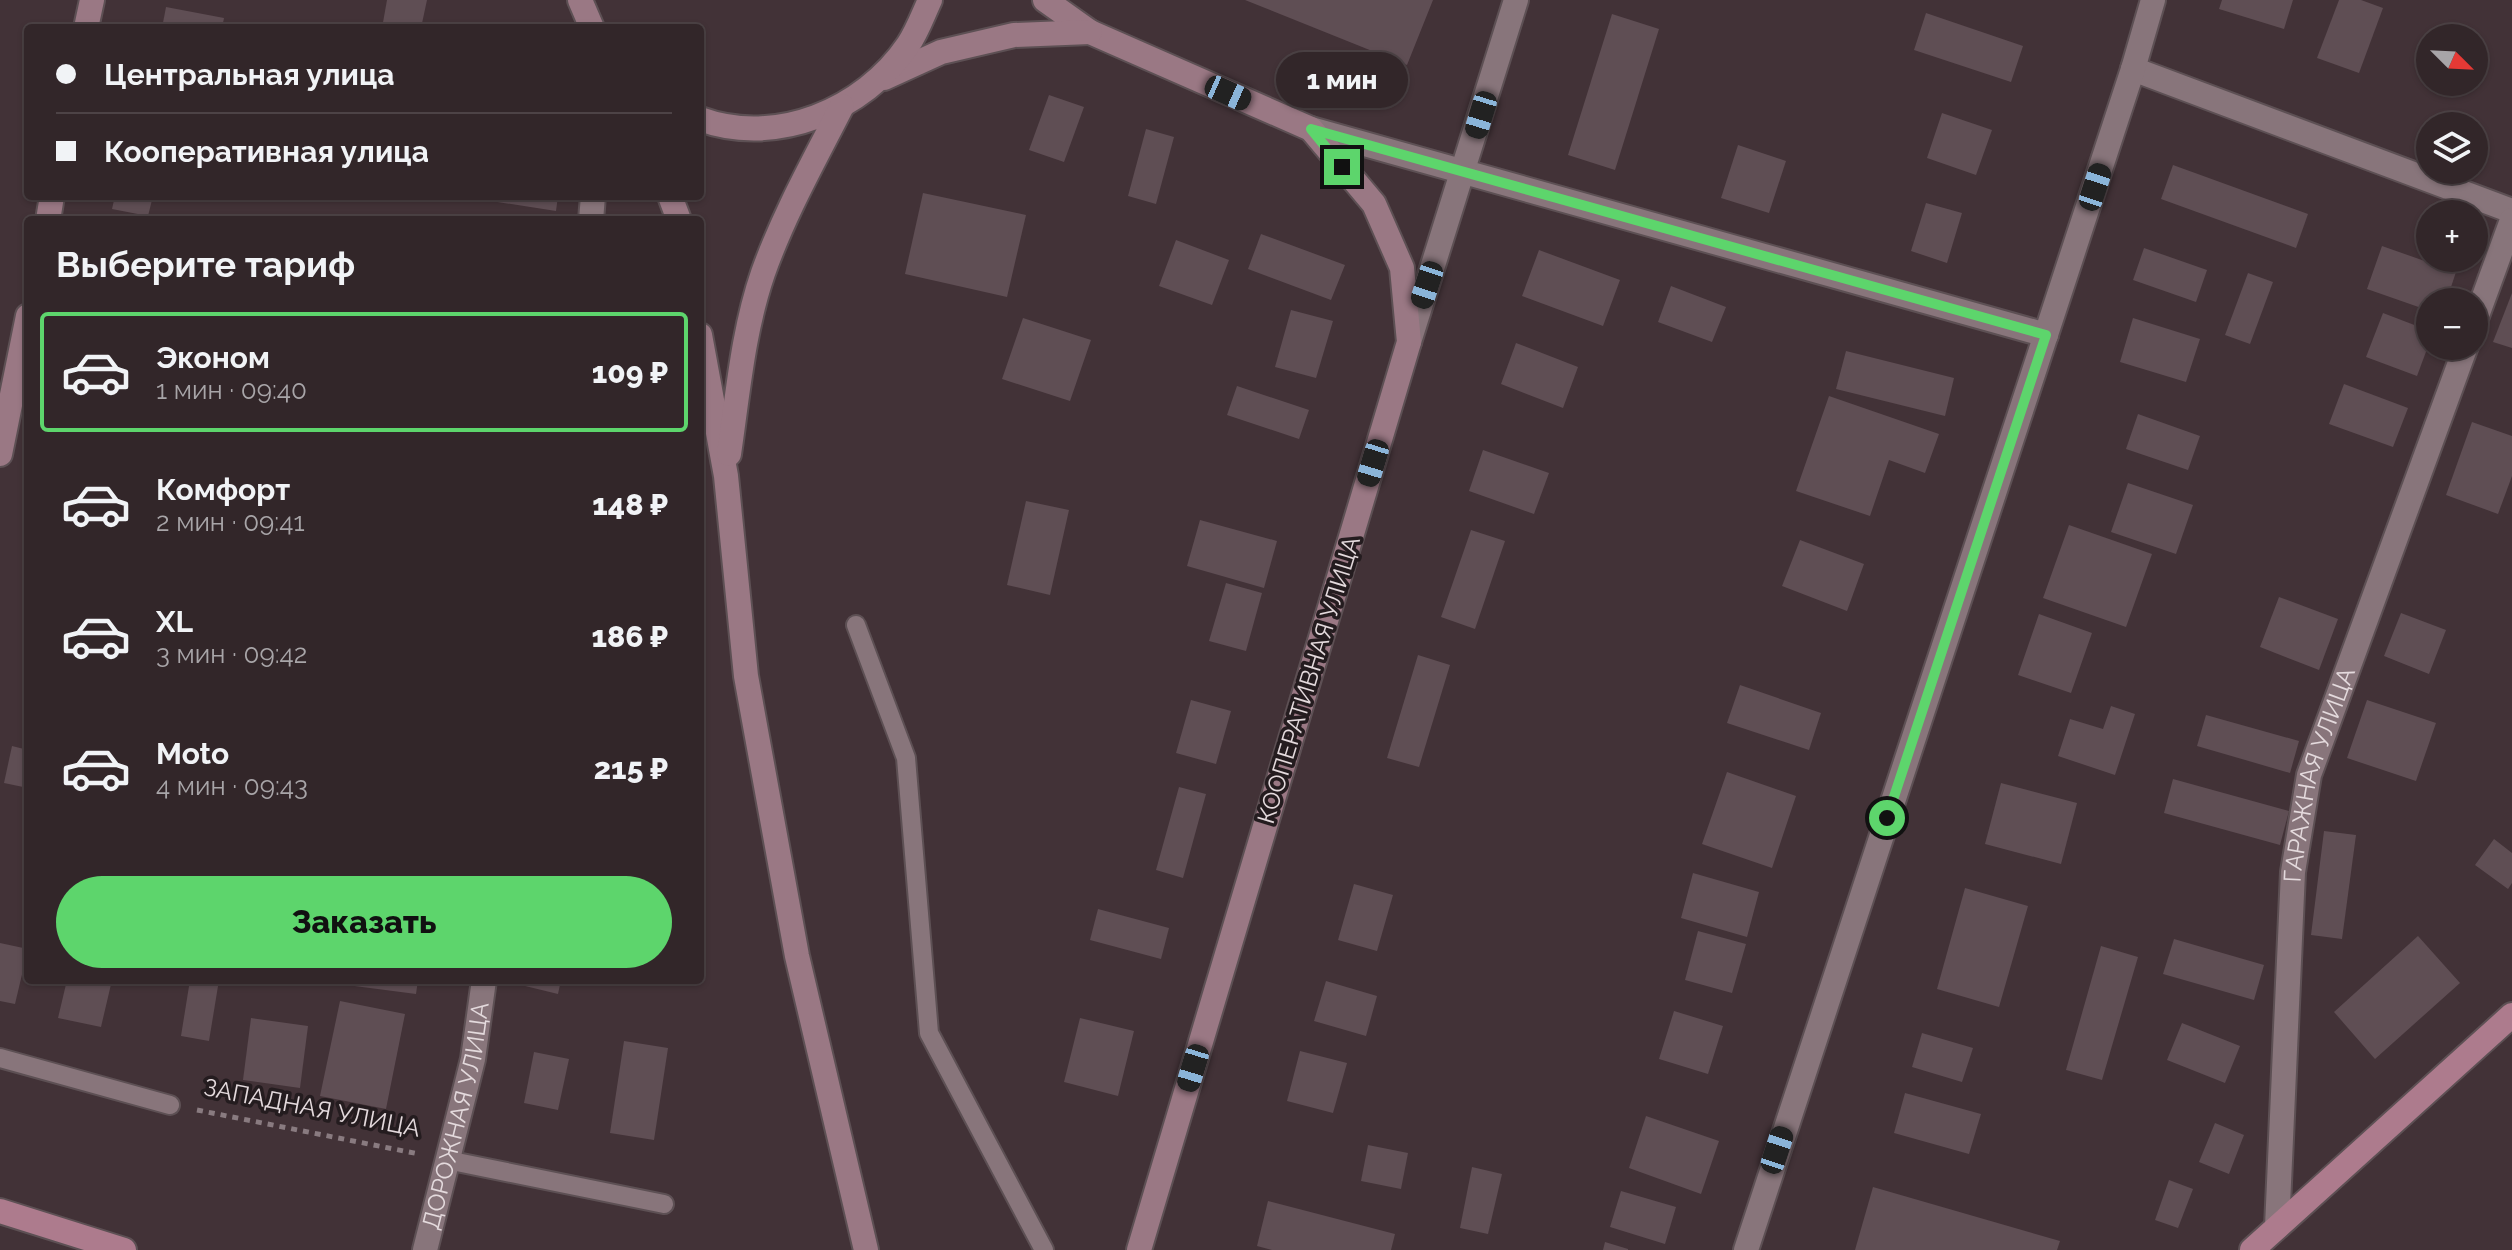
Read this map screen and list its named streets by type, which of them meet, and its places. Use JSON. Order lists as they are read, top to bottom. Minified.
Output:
{"streets":{"main road":["КООПЕРАТИВНАЯ УЛИЦА"],"street":["ГАРАЖНАЯ УЛИЦА","ДОРОЖНАЯ УЛИЦА"],"lane":["ЗАПАДНАЯ УЛИЦА"]},"crossings":[["ЗАПАДНАЯ УЛИЦА","ДОРОЖНАЯ УЛИЦА"]],"north":"bottom right","page":{"map_buttons":["+","−"],"banner":["Центральная улица","Кооперативная улица"],"bubble":"1 мин","heading":"Выберите тариф","list":[{"name":"Эконом","note":"1 мин · 09:40","value":"109 ₽"},{"name":"Комфорт","note":"2 мин · 09:41","value":"148 ₽"},{"name":"XL","note":"3 мин · 09:42","value":"186 ₽"},{"name":"Moto","note":"4 мин · 09:43","value":"215 ₽"}],"buttons":"Заказать"}}
